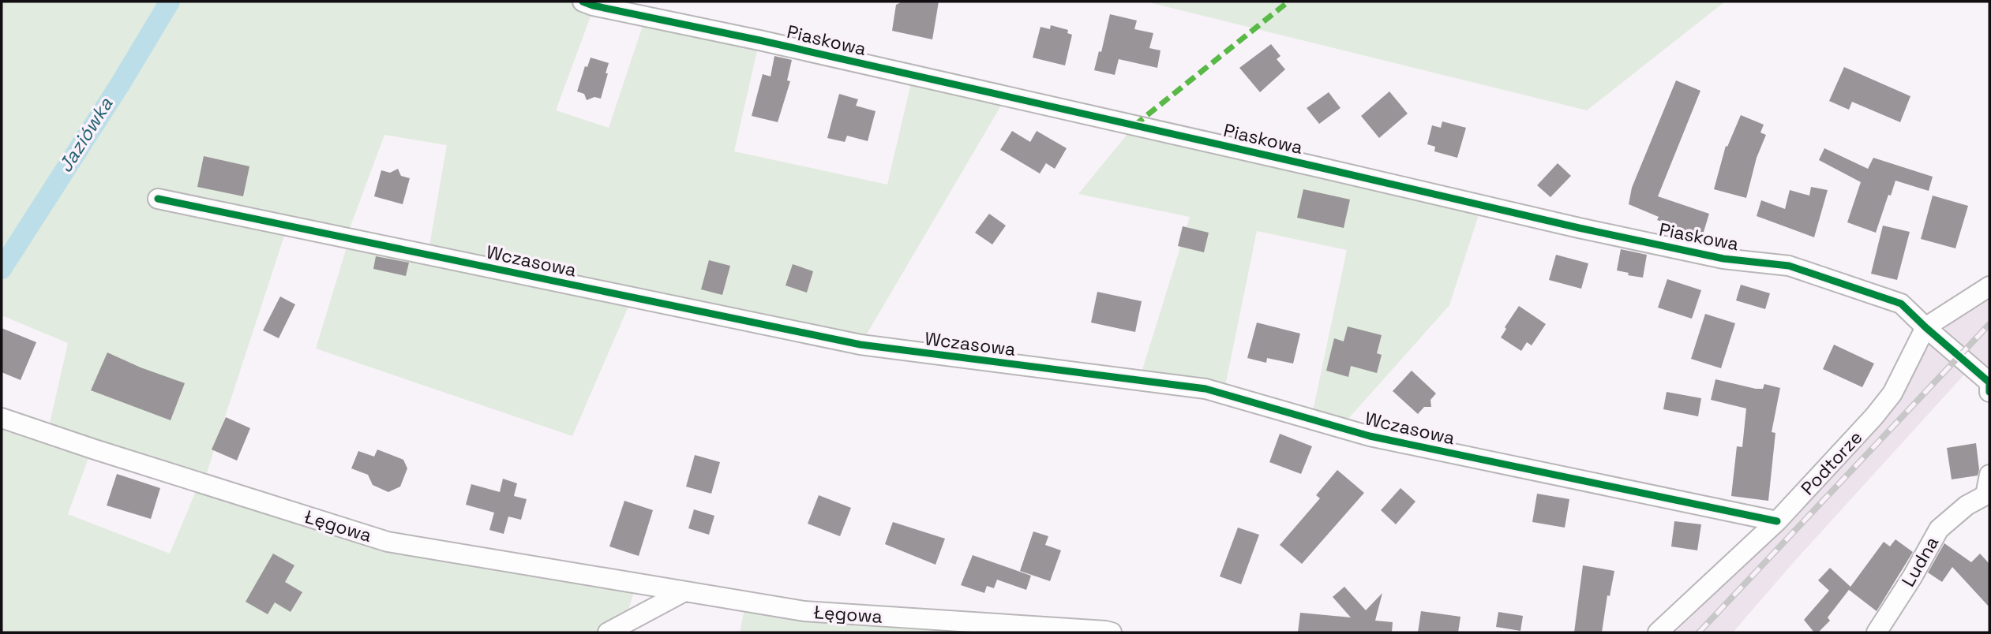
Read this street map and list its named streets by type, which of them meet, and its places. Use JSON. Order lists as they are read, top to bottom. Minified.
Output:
{"streets":{"street":["Piaskowa","Wczasowa","Podtorze","Łęgowa","Ludna"]},"crossings":[["Piaskowa","Podtorze"],["Wczasowa","Podtorze"]],"water":["Jaziówka"]}
